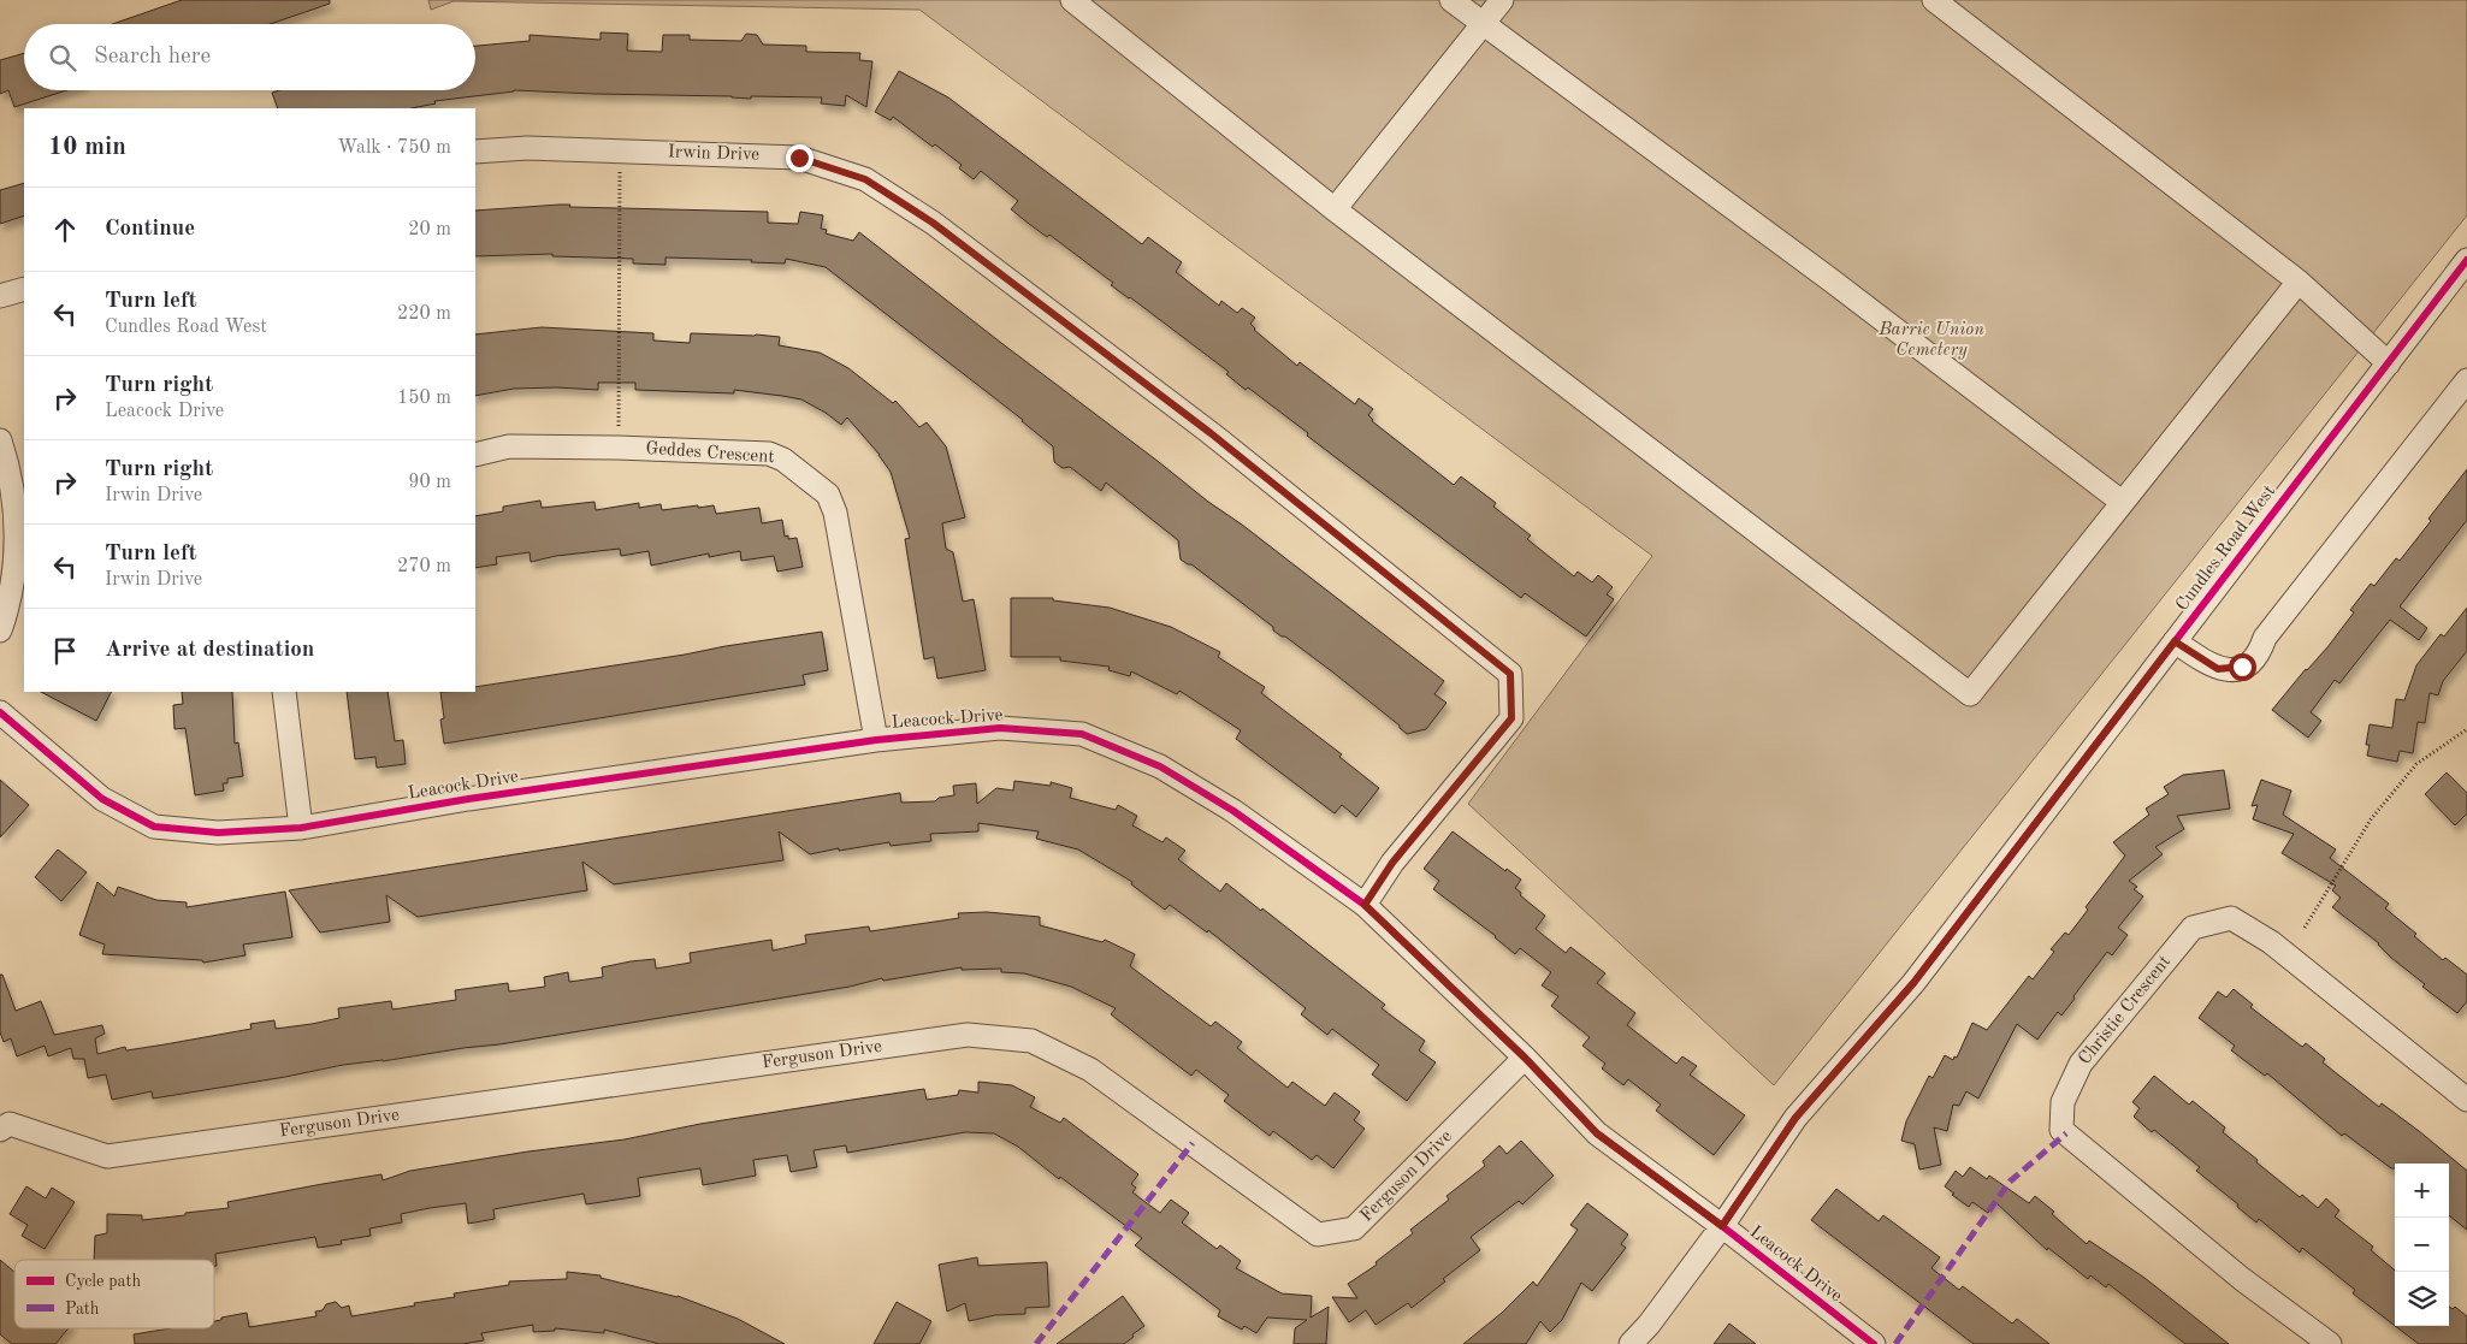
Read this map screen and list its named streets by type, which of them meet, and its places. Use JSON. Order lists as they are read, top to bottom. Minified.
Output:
{"streets":{"street":["Irwin Drive","Geddes Crescent","Cundles Road West","Leacock Drive","Christie Crescent","Ferguson Drive"]},"crossings":[["Irwin Drive","Leacock Drive"],["Geddes Crescent","Leacock Drive"],["Cundles Road West","Leacock Drive"],["Leacock Drive","Ferguson Drive"]],"parks":["Barrie Union Cemetery"],"legend":["Cycle path","Path"],"page":{"search":"Search here","heading":["10 min","Walk · 750 m"],"list":[["Continue","20 m"],["Turn left","Cundles Road West","220 m"],["Turn right","Leacock Drive","150 m"],["Turn right","Irwin Drive","90 m"],["Turn left","Irwin Drive","270 m"],"Arrive at destination"],"map_buttons":["+","−"]}}
